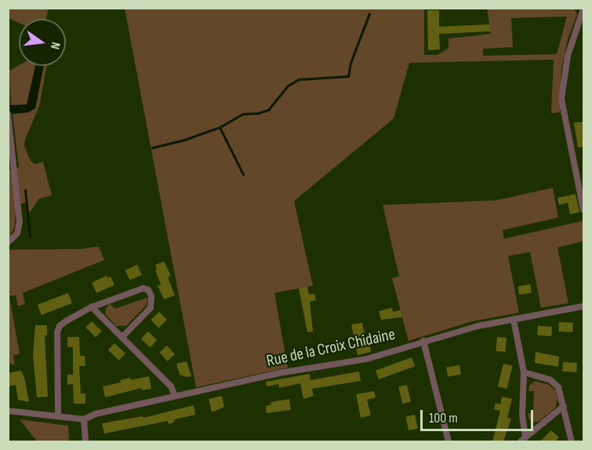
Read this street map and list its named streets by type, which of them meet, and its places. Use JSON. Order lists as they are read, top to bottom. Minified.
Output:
{"streets":{"street":["Rue de la Croix Chidaine"]},"scale_bar":"100 m","north":"right"}
